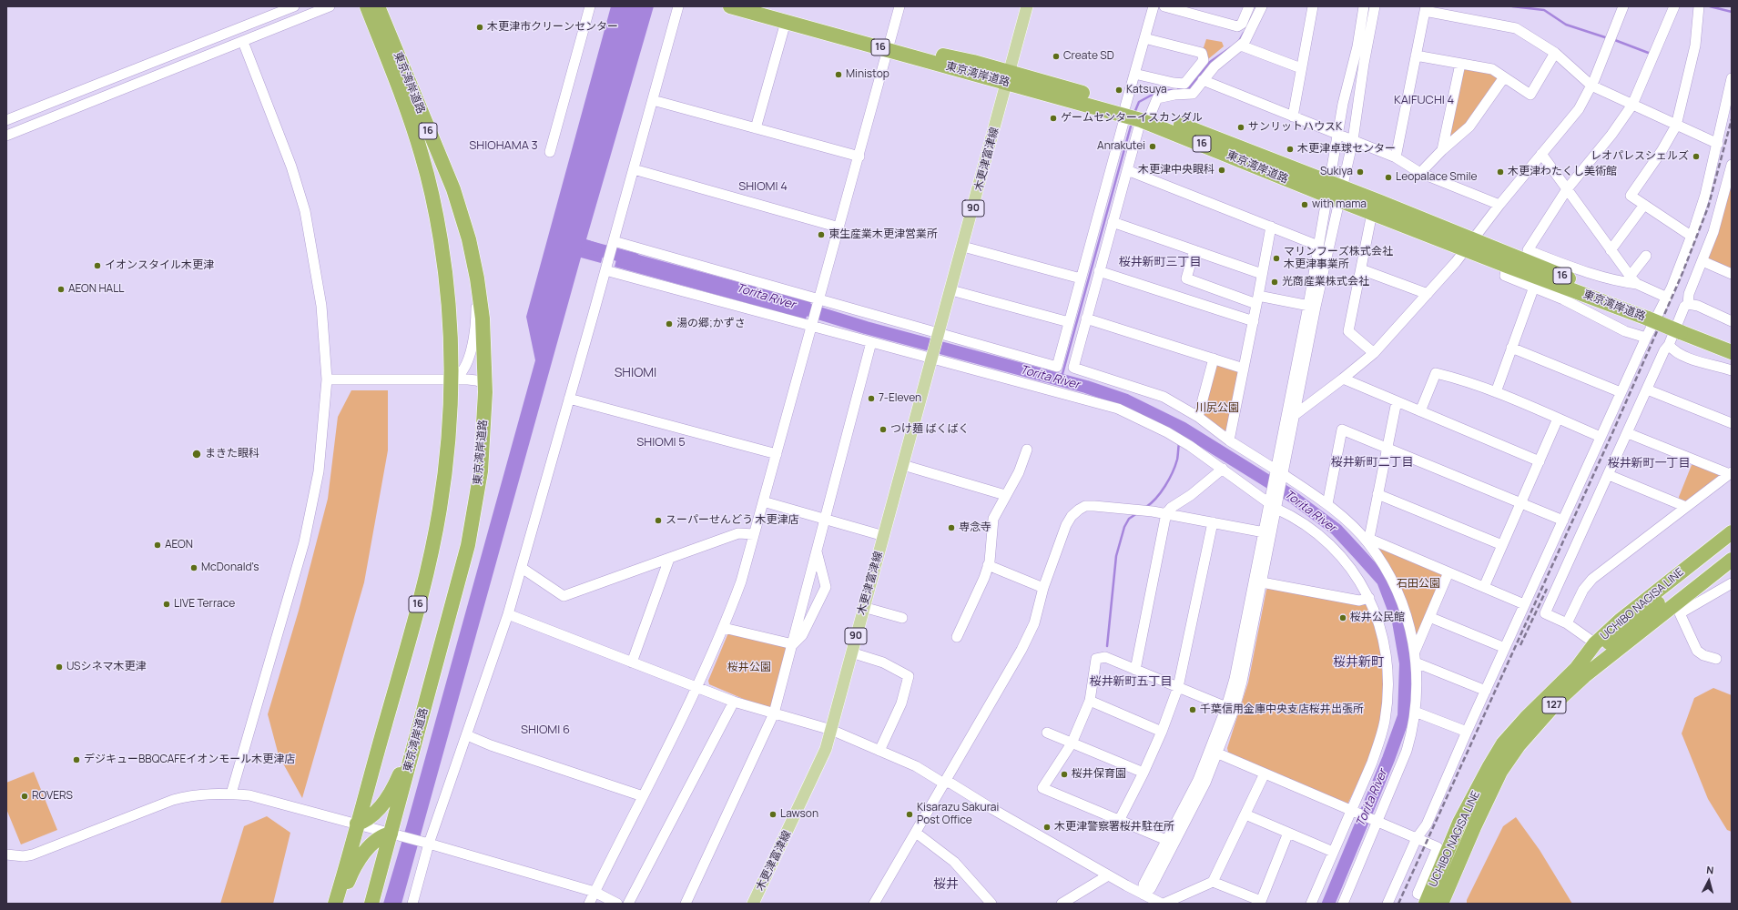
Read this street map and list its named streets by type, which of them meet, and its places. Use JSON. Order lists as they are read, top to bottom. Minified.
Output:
{"streets":{"highway":["16","東京湾岸道路","UCHIBO NAGISA LINE","127"],"main road":["木更津富津線","90"]},"crossings":[["東京湾岸道路","木更津富津線"],["木更津富津線","90"],["UCHIBO NAGISA LINE","127"]],"districts":["KAIFUCHI 4","SHIOHAMA 3","SHIOMI 4","桜井新町三丁目","SHIOMI","SHIOMI 5","桜井新町二丁目","桜井新町一丁目","桜井新町","桜井新町五丁目","SHIOMI 6","桜井"],"water":["Torita River"],"parks":["川尻公園","石田公園","桜井公園"],"places":["木更津市クリーンセンター","Create SD","Ministop","Katsuya","ゲームセンターイスカンダル","サンリットハウスK","Anrakutei","木更津卓球センター","レオパレスシェルズ","木更津中央眼科","Sukiya","木更津わたくし美術館","Leopalace Smile","with mama","東生産業木更津営業所","マリンフーズ株式会社 木更津事業所","イオンスタイル木更津","光商産業株式会社","AEON HALL","湯の郷;かずさ","7-Eleven","つけ麺 ばくばく","まきた眼科","スーパーせんどう 木更津店","専念寺","AEON","McDonald's","LIVE Terrace","桜井公民館","USシネマ木更津","千葉信用金庫中央支店桜井出張所","デジキューBBQCAFEイオンモール木更津店","桜井保育園","ROVERS","Lawson","Kisarazu Sakurai Post Office","木更津警察署桜井駐在所"],"north":"top"}
